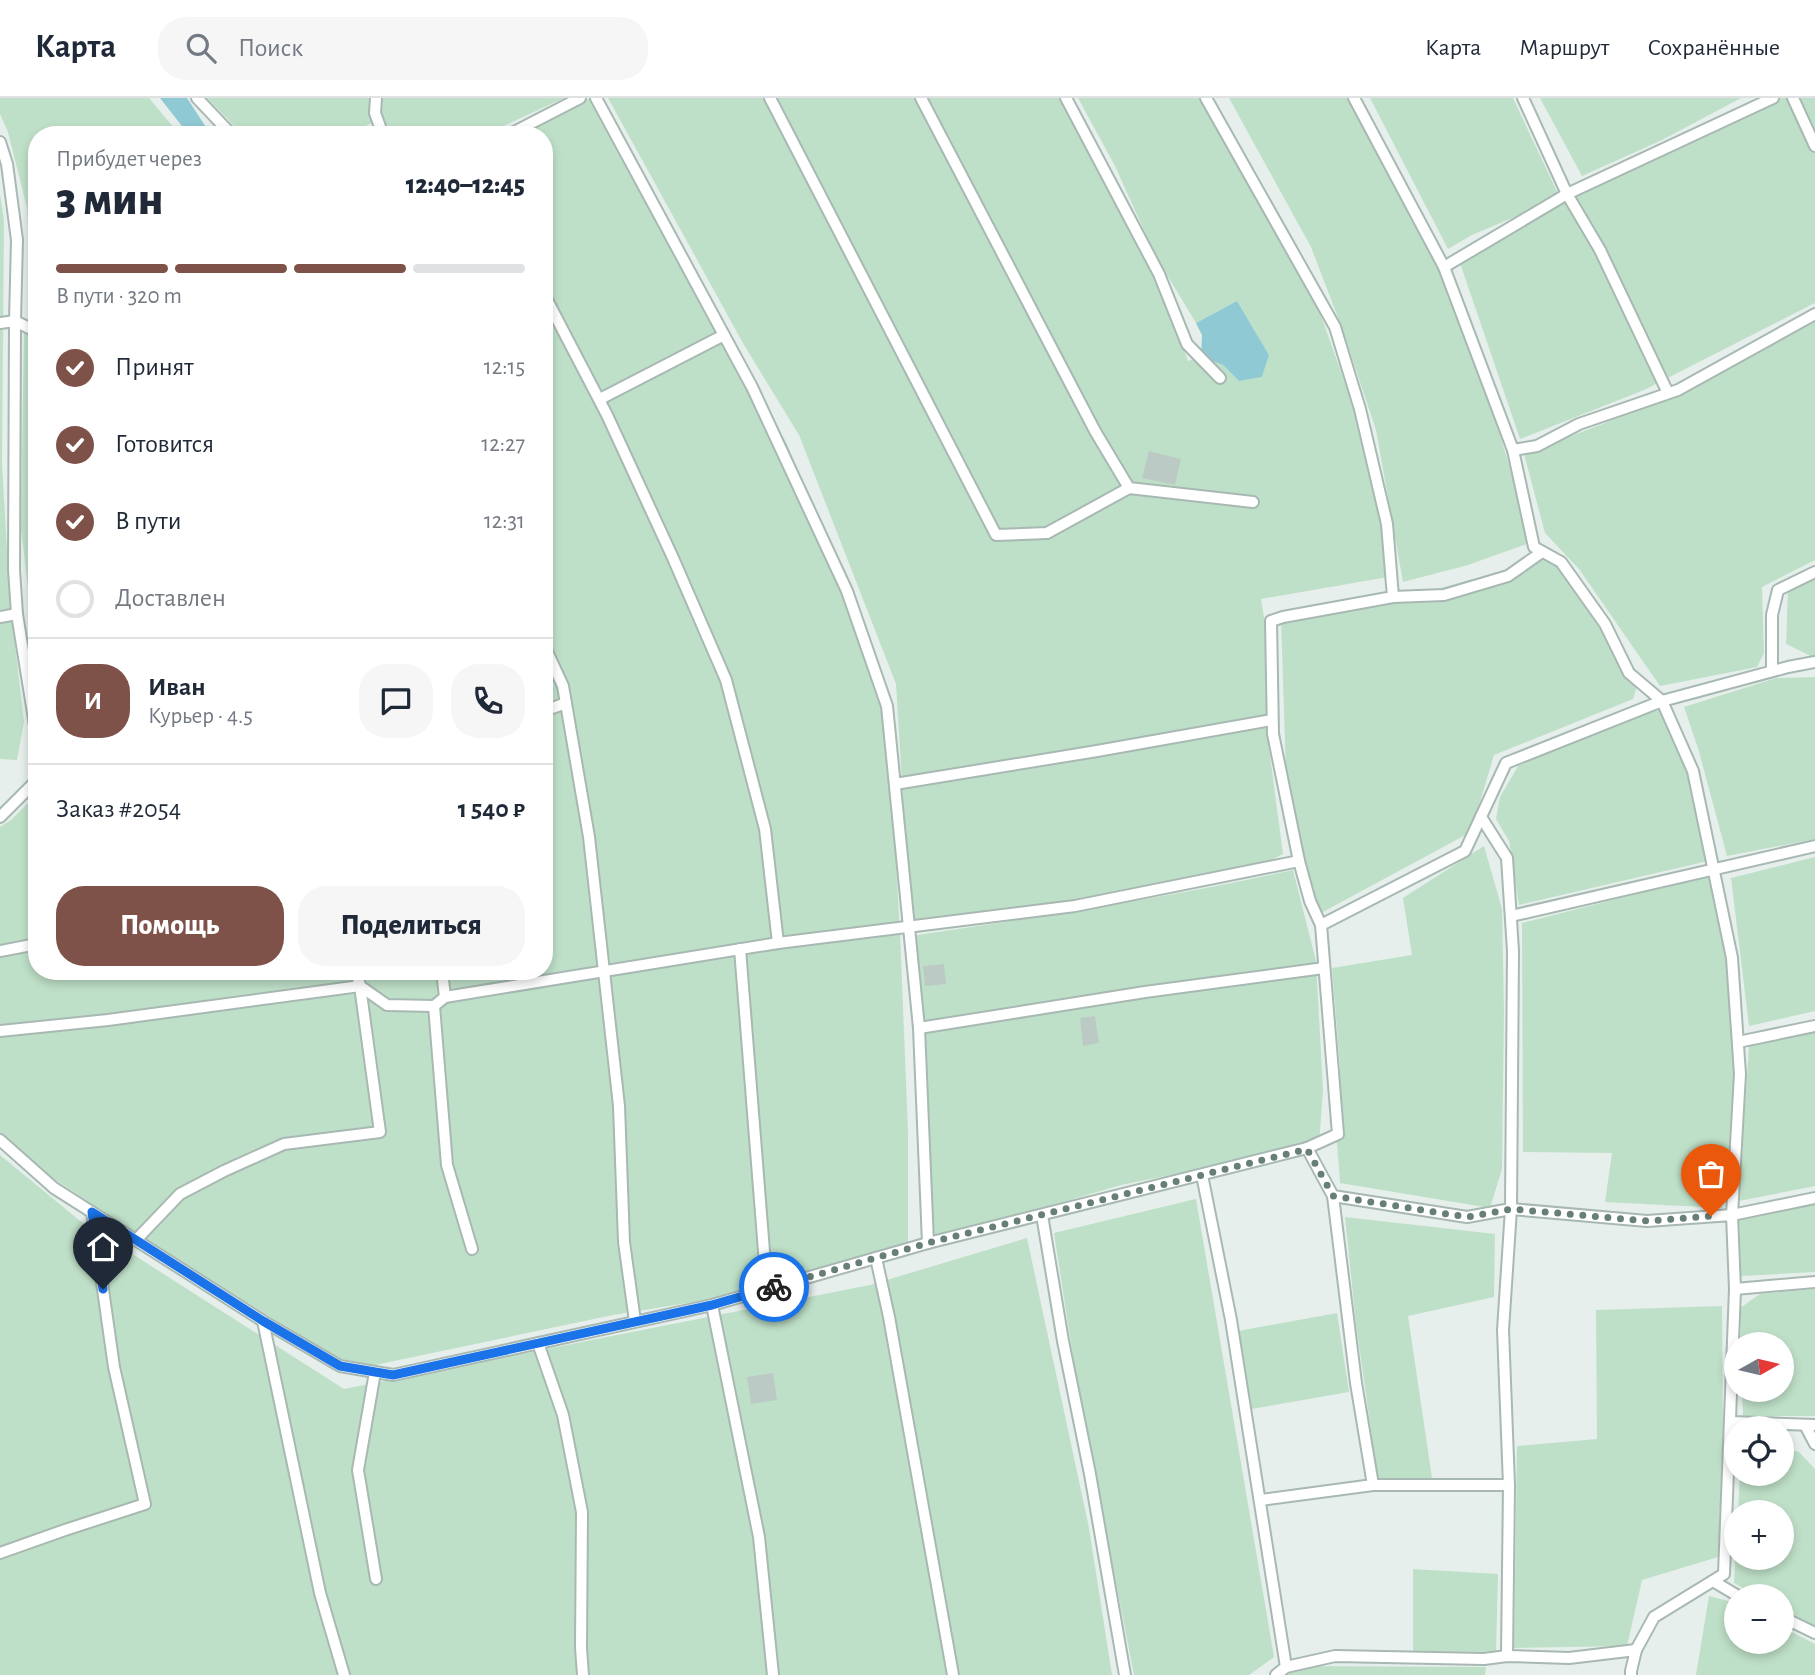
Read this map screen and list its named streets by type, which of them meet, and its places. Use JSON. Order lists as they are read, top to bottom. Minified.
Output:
{"north":"right","page":{"header":"Карта","search":"Поиск","nav":["Карта","Маршрут","Сохранённые"],"heading":["3 мин","Прибудет через","12:40–12:45"],"panel":["Иван","Курьер · 4.5","Заказ #2054","1 540 ₽"],"bar":"В пути · 320 m","list":[["Принят","12:15"],["Готовится","12:27"],["В пути","12:31"],"Доставлен"],"round":"И","buttons":["Помощь","Поделиться"],"map_buttons":["+","−"]}}
